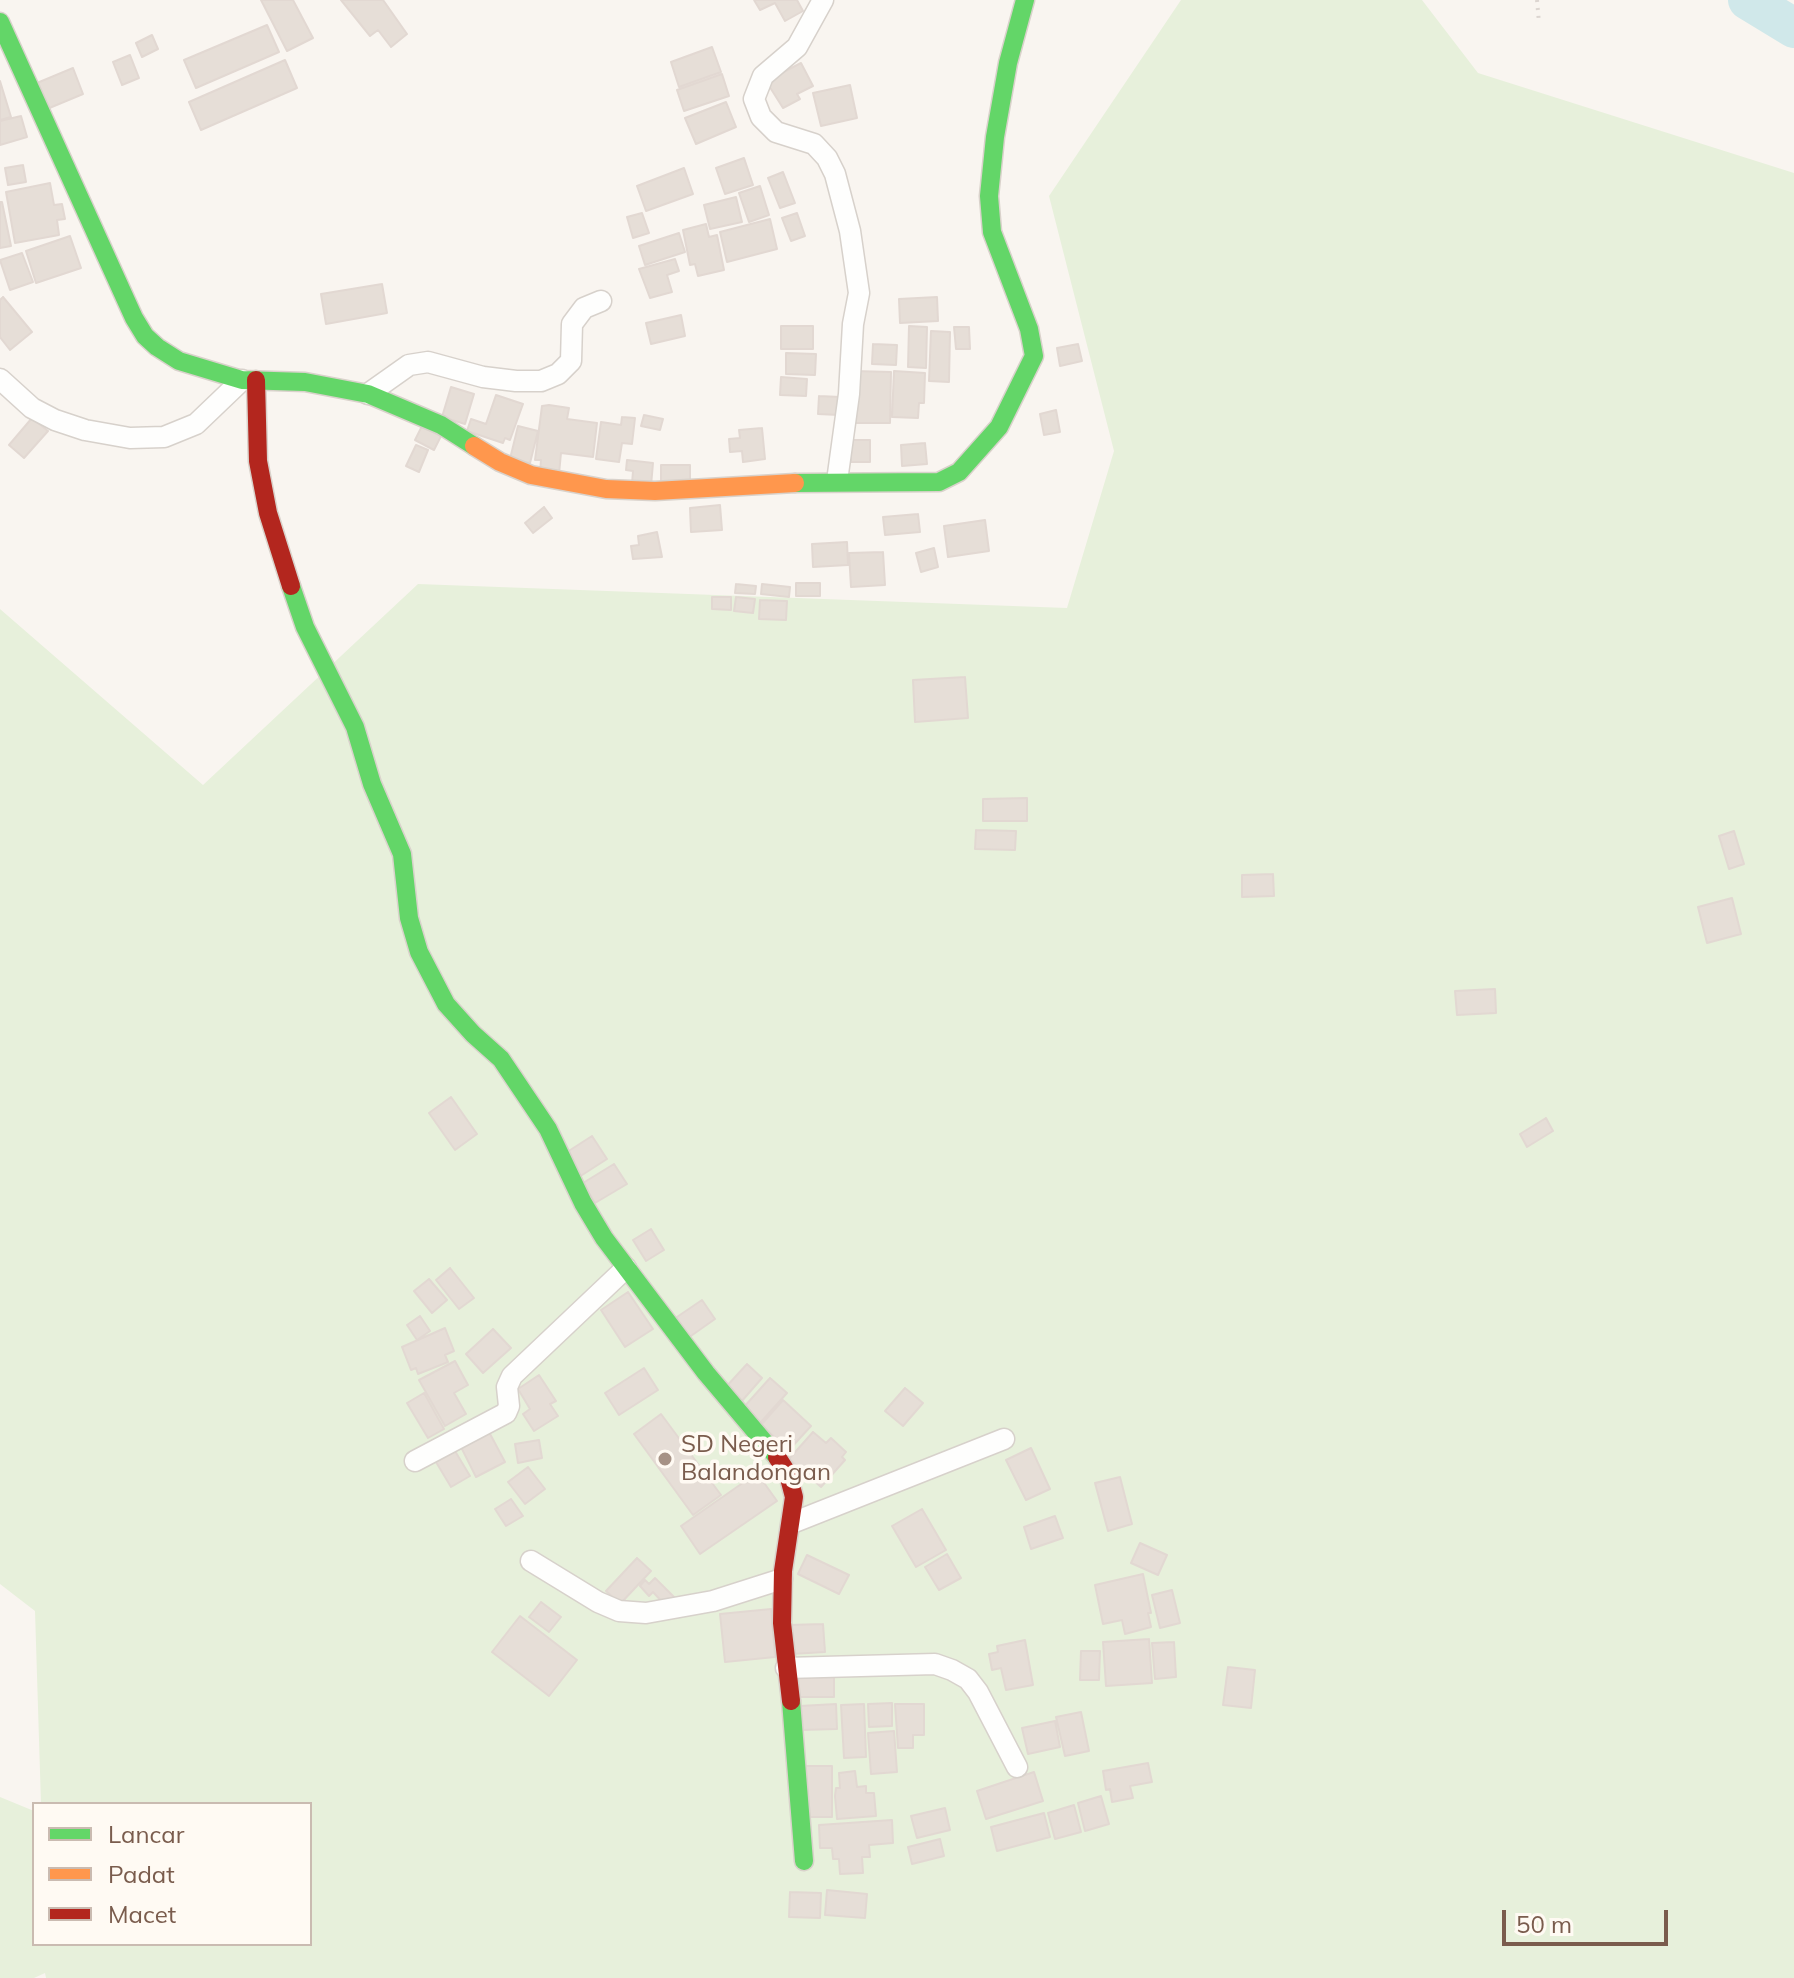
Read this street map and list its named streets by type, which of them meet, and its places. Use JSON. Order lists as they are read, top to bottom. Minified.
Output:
{"places":["SD Negeri Balandongan"],"legend":["Lancar","Padat","Macet"],"scale_bar":"50 m"}
